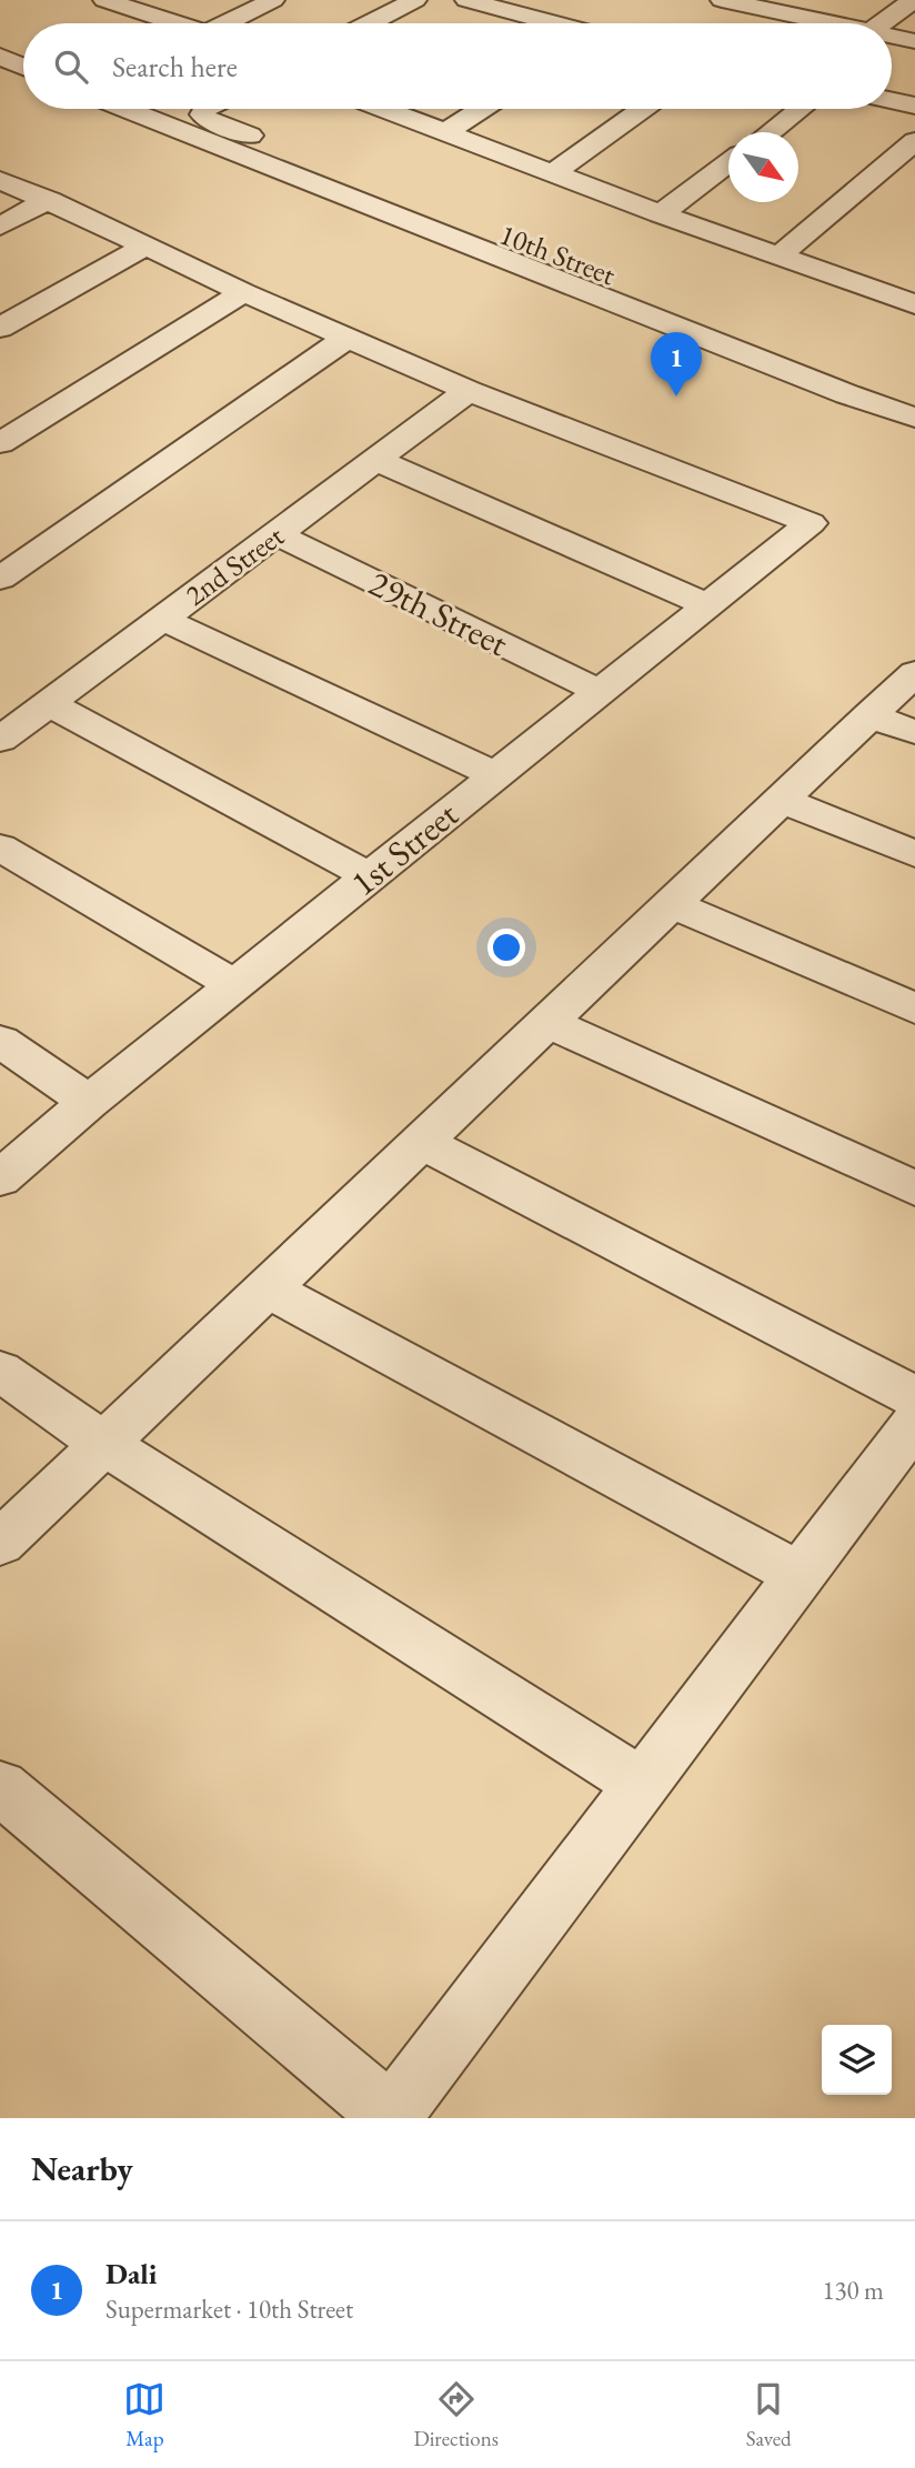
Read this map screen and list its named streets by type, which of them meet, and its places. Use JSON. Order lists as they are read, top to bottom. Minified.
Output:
{"streets":{"street":["10th Street","2nd Street","29th Street","1st Street"]},"crossings":[["2nd Street","29th Street"],["2nd Street","1st Street"],["29th Street","1st Street"]],"north":"bottom right","page":{"search":"Search here","pins":"1","heading":"Nearby","list":[{"mark":"1","name":"Dali","note":"Supermarket · 10th Street","value":"130 m"}],"nav":["Map","Directions","Saved"]}}
